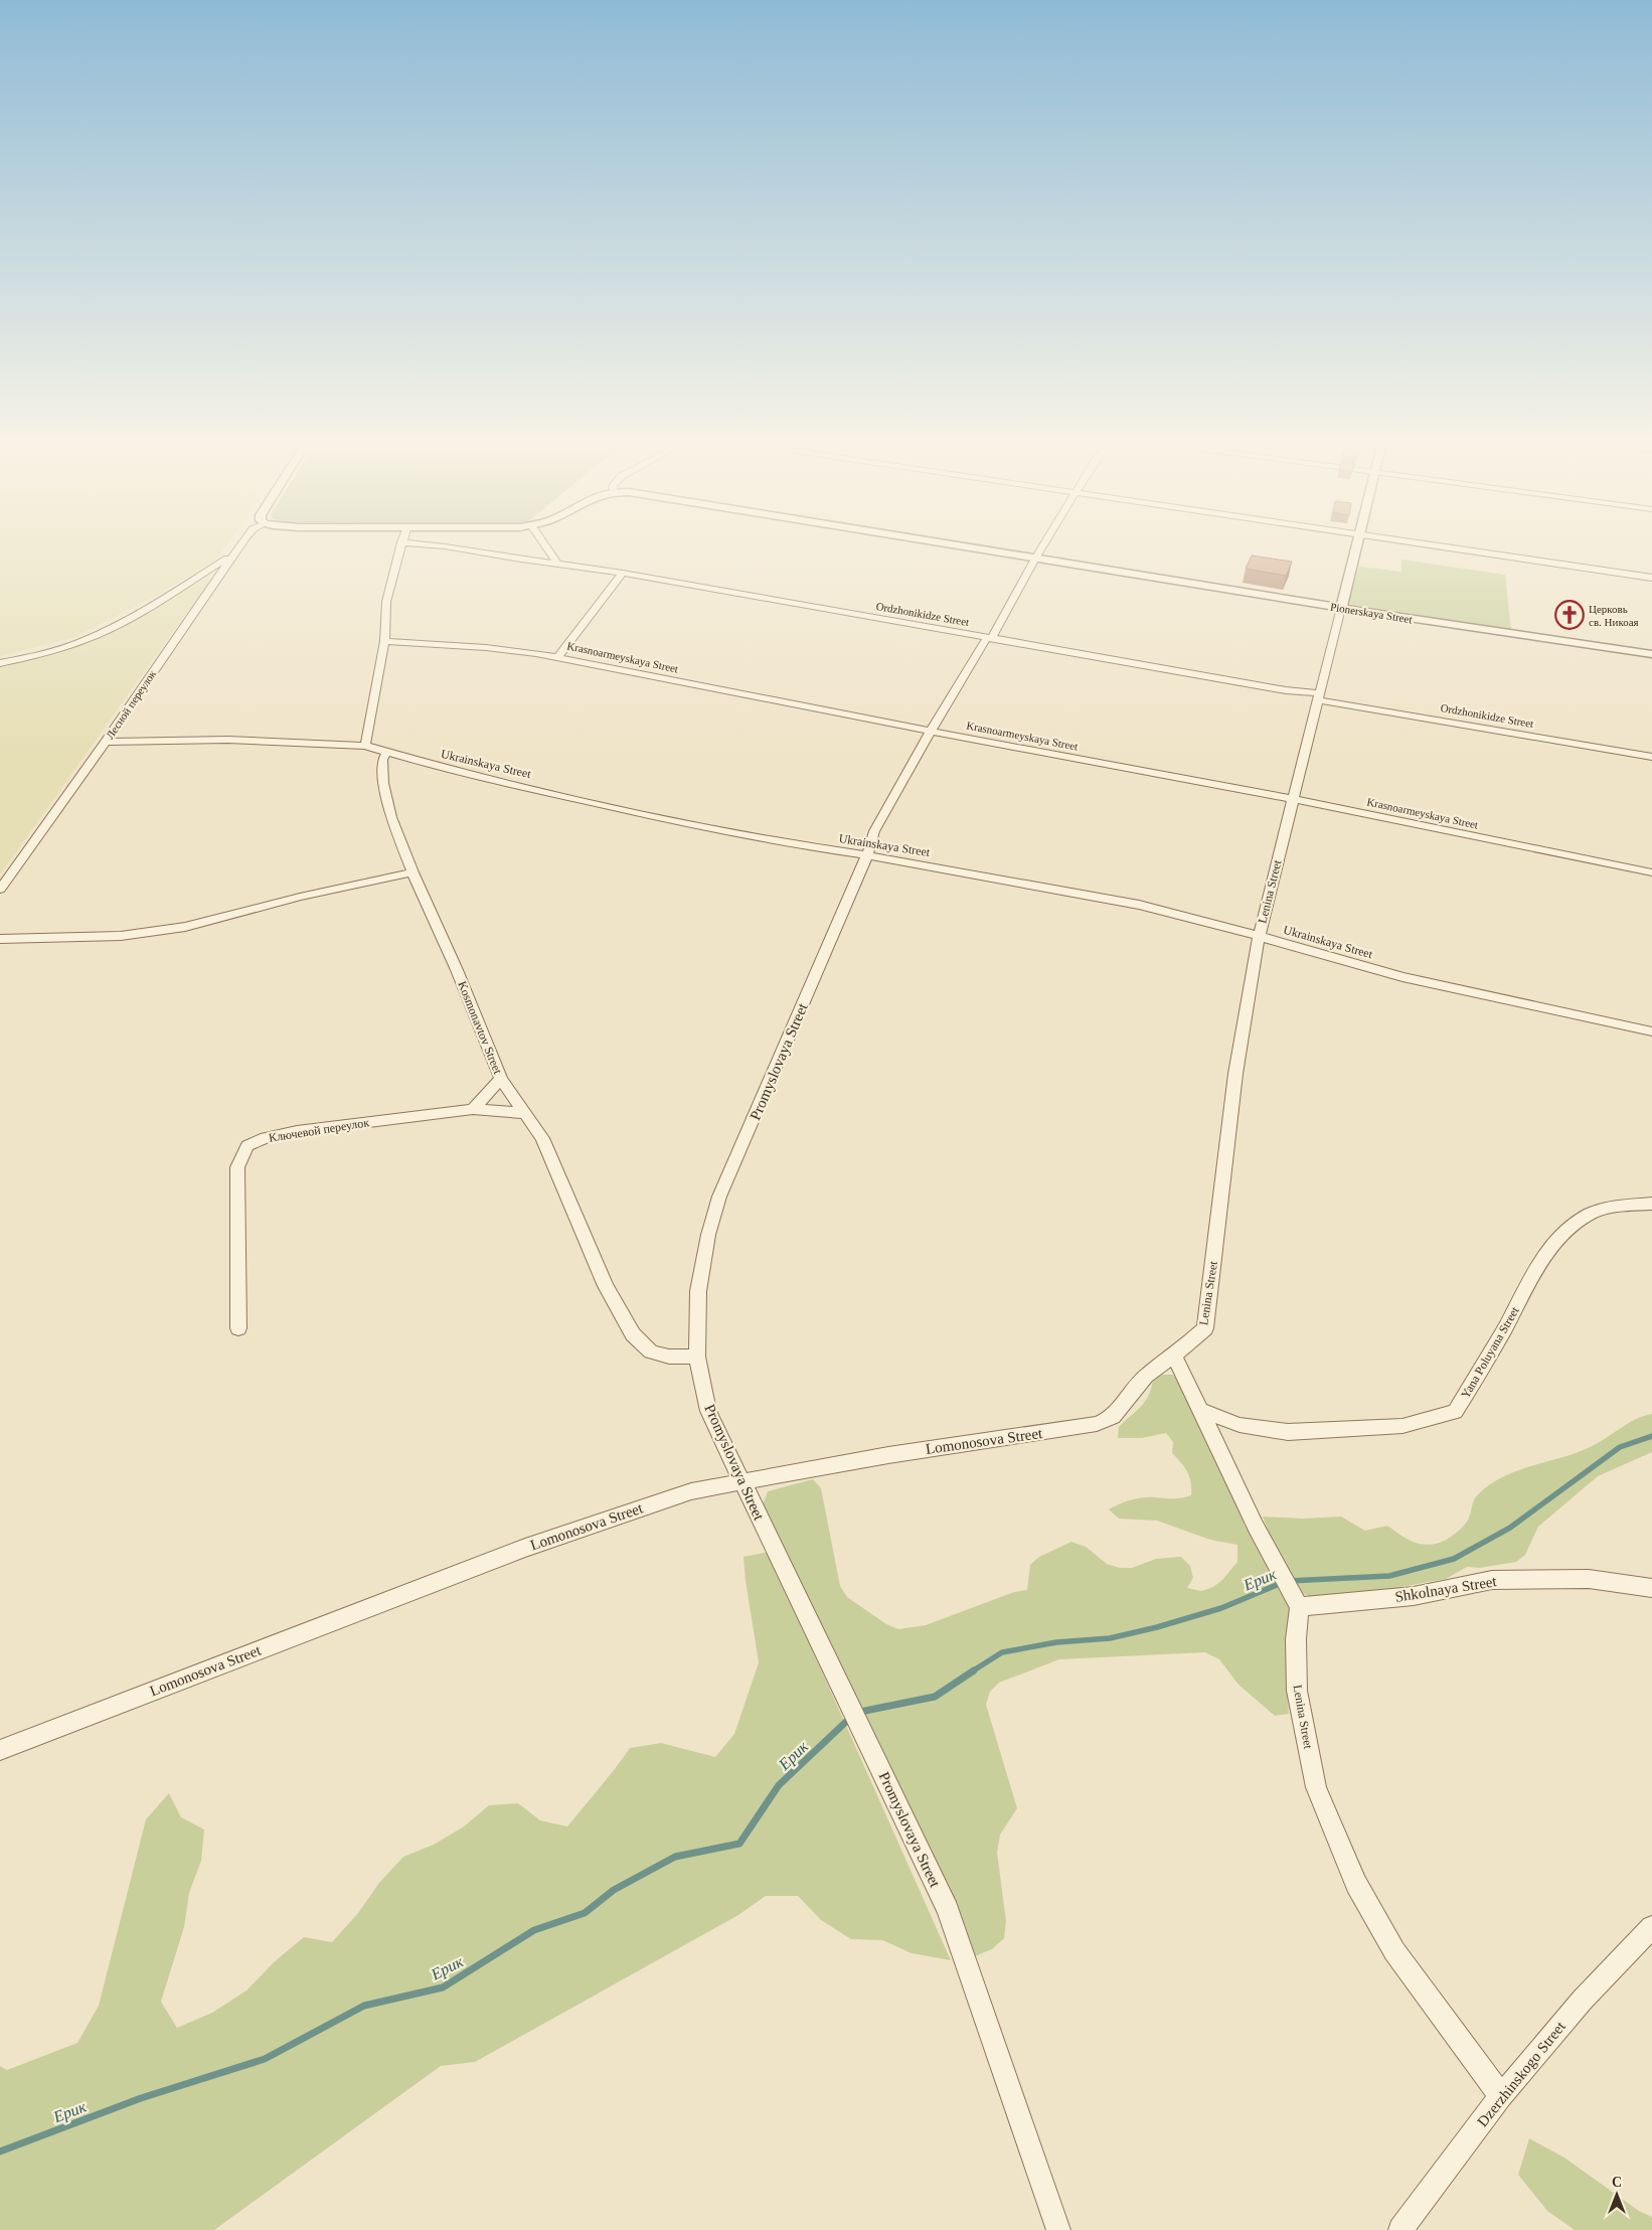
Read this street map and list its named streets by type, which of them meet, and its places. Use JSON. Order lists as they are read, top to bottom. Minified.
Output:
{"streets":{"street":["Pionerskaya Street","Ordzhonikidze Street","Krasnoarmeyskaya Street","Лесной переулок","Ukrainskaya Street","Lenina Street","Kosmonavtov Street","Promyslovaya Street","Ключевой переулок","Yana Poluyana Street","Lomonosova Street","Shkolnaya Street","Dzerzhinskogo Street"]},"crossings":[["Pionerskaya Street","Lenina Street"],["Pionerskaya Street","Promyslovaya Street"],["Ordzhonikidze Street","Lenina Street"],["Ordzhonikidze Street","Promyslovaya Street"],["Krasnoarmeyskaya Street","Lenina Street"],["Krasnoarmeyskaya Street","Promyslovaya Street"],["Лесной переулок","Ukrainskaya Street"],["Ukrainskaya Street","Lenina Street"],["Ukrainskaya Street","Kosmonavtov Street"],["Ukrainskaya Street","Promyslovaya Street"],["Lenina Street","Lomonosova Street"],["Lenina Street","Shkolnaya Street"],["Lenina Street","Dzerzhinskogo Street"],["Kosmonavtov Street","Promyslovaya Street"],["Kosmonavtov Street","Ключевой переулок"],["Promyslovaya Street","Lomonosova Street"]],"water":["Ерик"],"places":{"church":["Церковь св. Никоая"]},"north":"top"}
